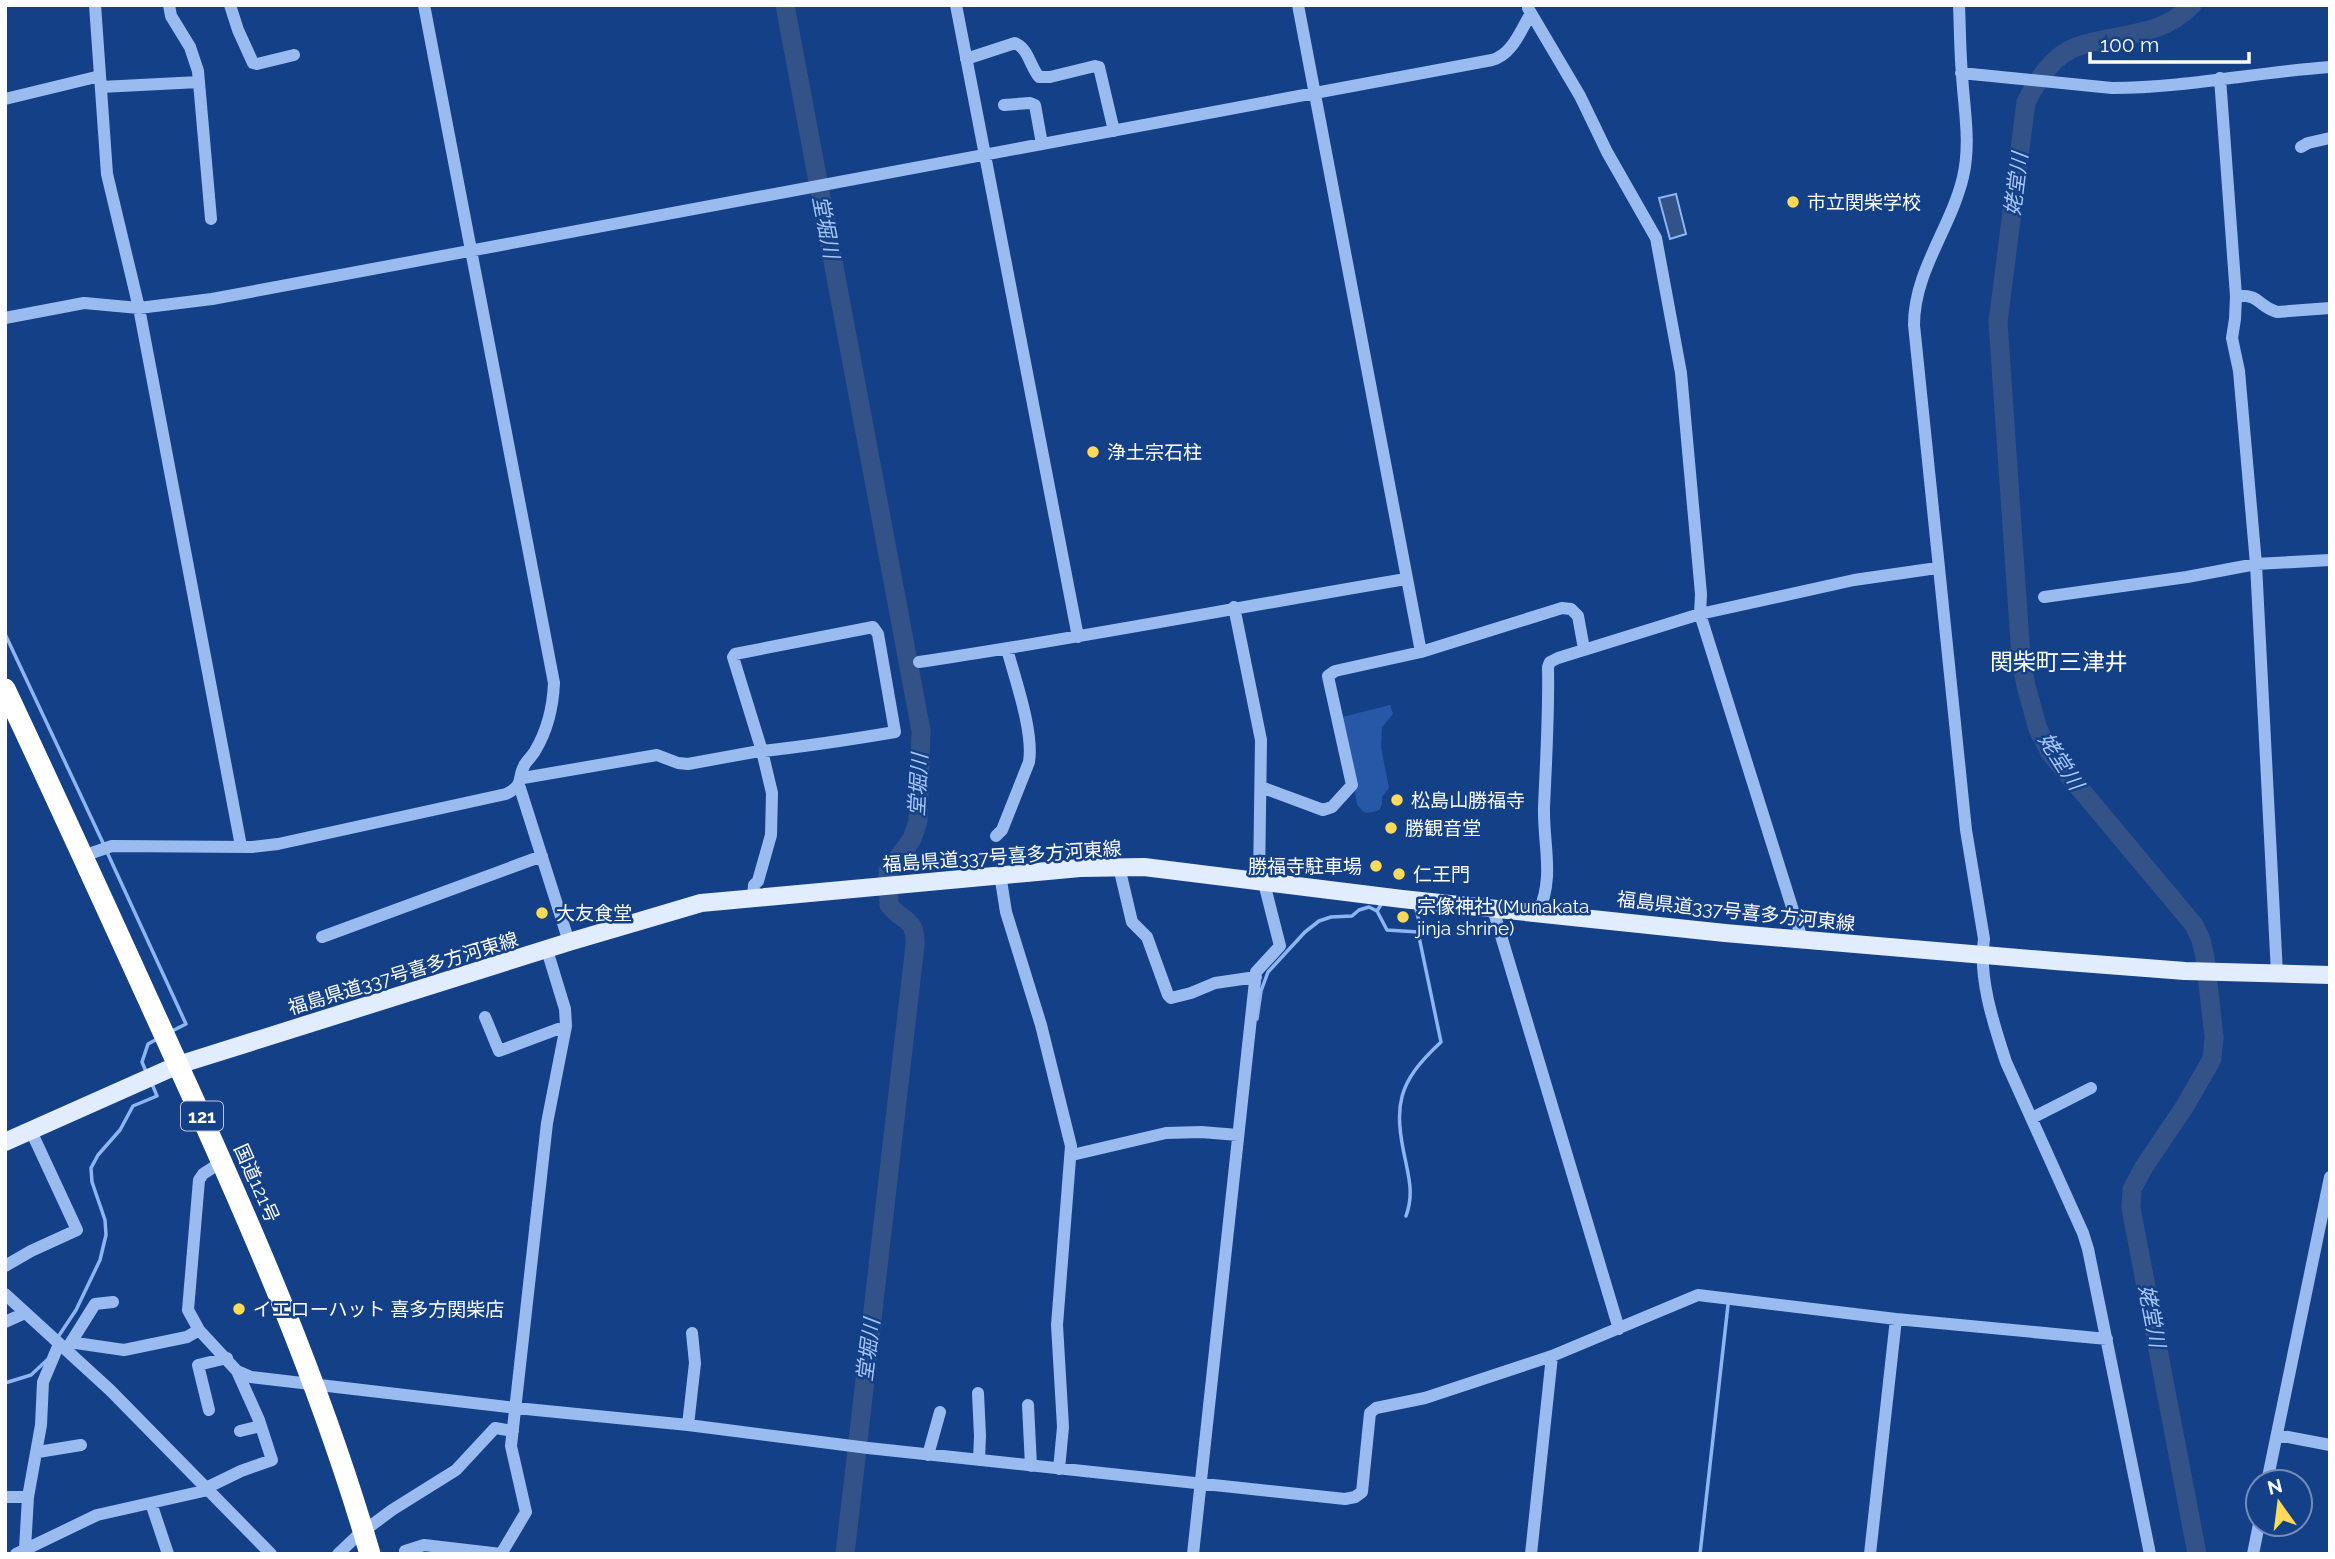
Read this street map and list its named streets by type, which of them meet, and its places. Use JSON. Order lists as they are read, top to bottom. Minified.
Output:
{"streets":{"highway":["121","国道121号"],"main road":["福島県道337号喜多方河東線"]},"crossings":[["福島県道337号喜多方河東線","国道121号"]],"districts":["関柴町三津井"],"water":["姥堂川","堂堀川"],"places":["市立関柴学校","浄土宗石柱","松島山勝福寺","勝観音堂","勝福寺駐車場","仁王門","大友食堂","宗像神社 (Munakata jinja shrine)","イエローハット 喜多方関柴店"],"scale_bar":"100 m","north":"top"}
